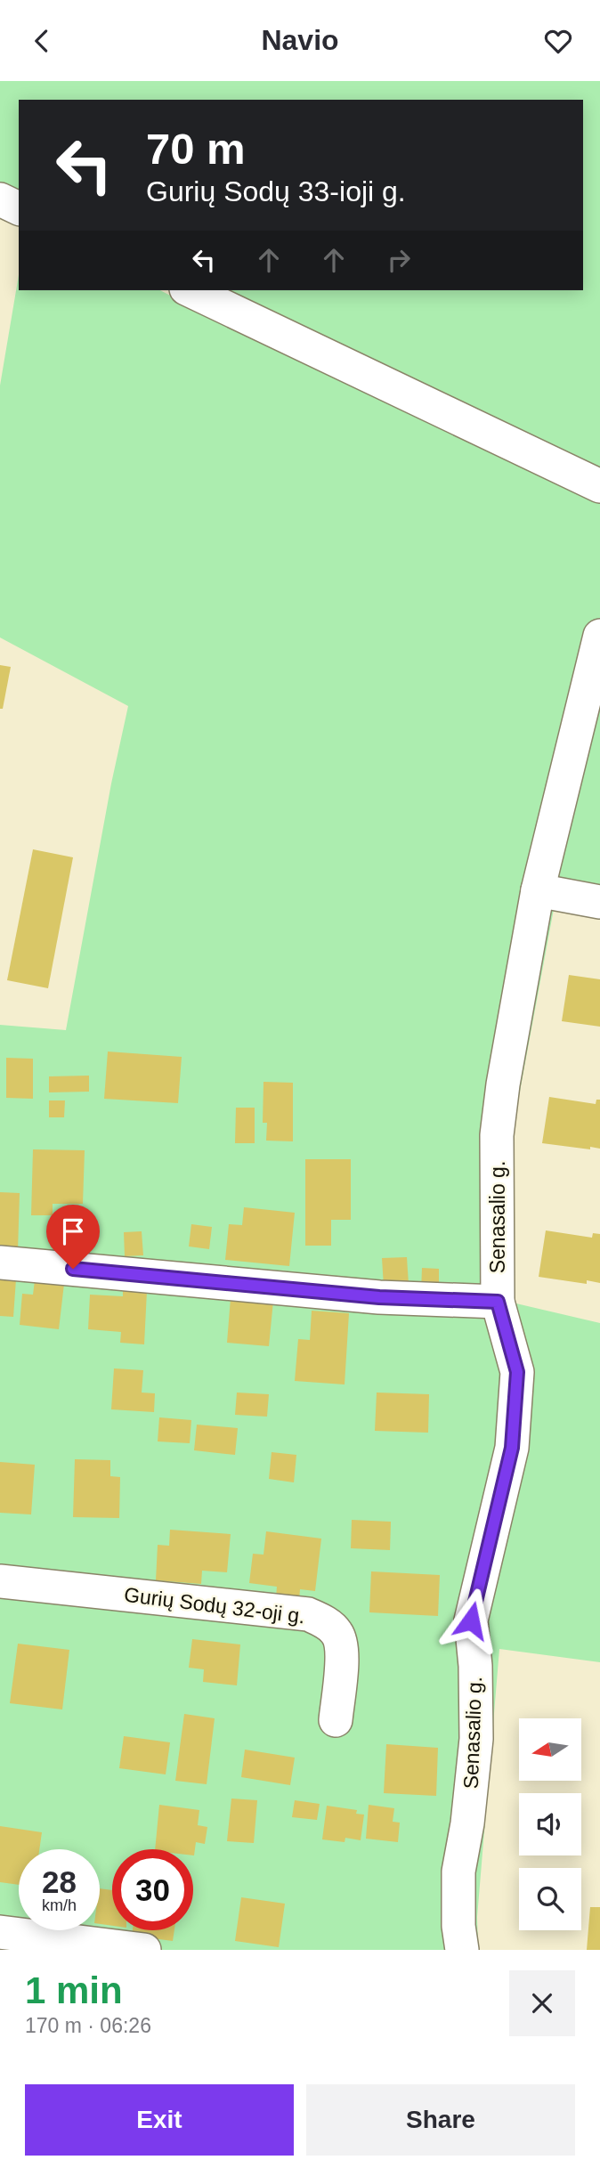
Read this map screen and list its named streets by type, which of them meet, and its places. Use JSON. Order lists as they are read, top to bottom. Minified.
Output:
{"streets":{"street":["Senasalio g.","Gurių Sodų 32-oji g."]},"north":"left","page":{"header":"Navio","turn":["70 m","Gurių Sodų 33-ioji g."],"speed":"28 km/h","limit":"30","heading":["1 min","170 m · 06:26"],"buttons":["Exit","Share"]}}
